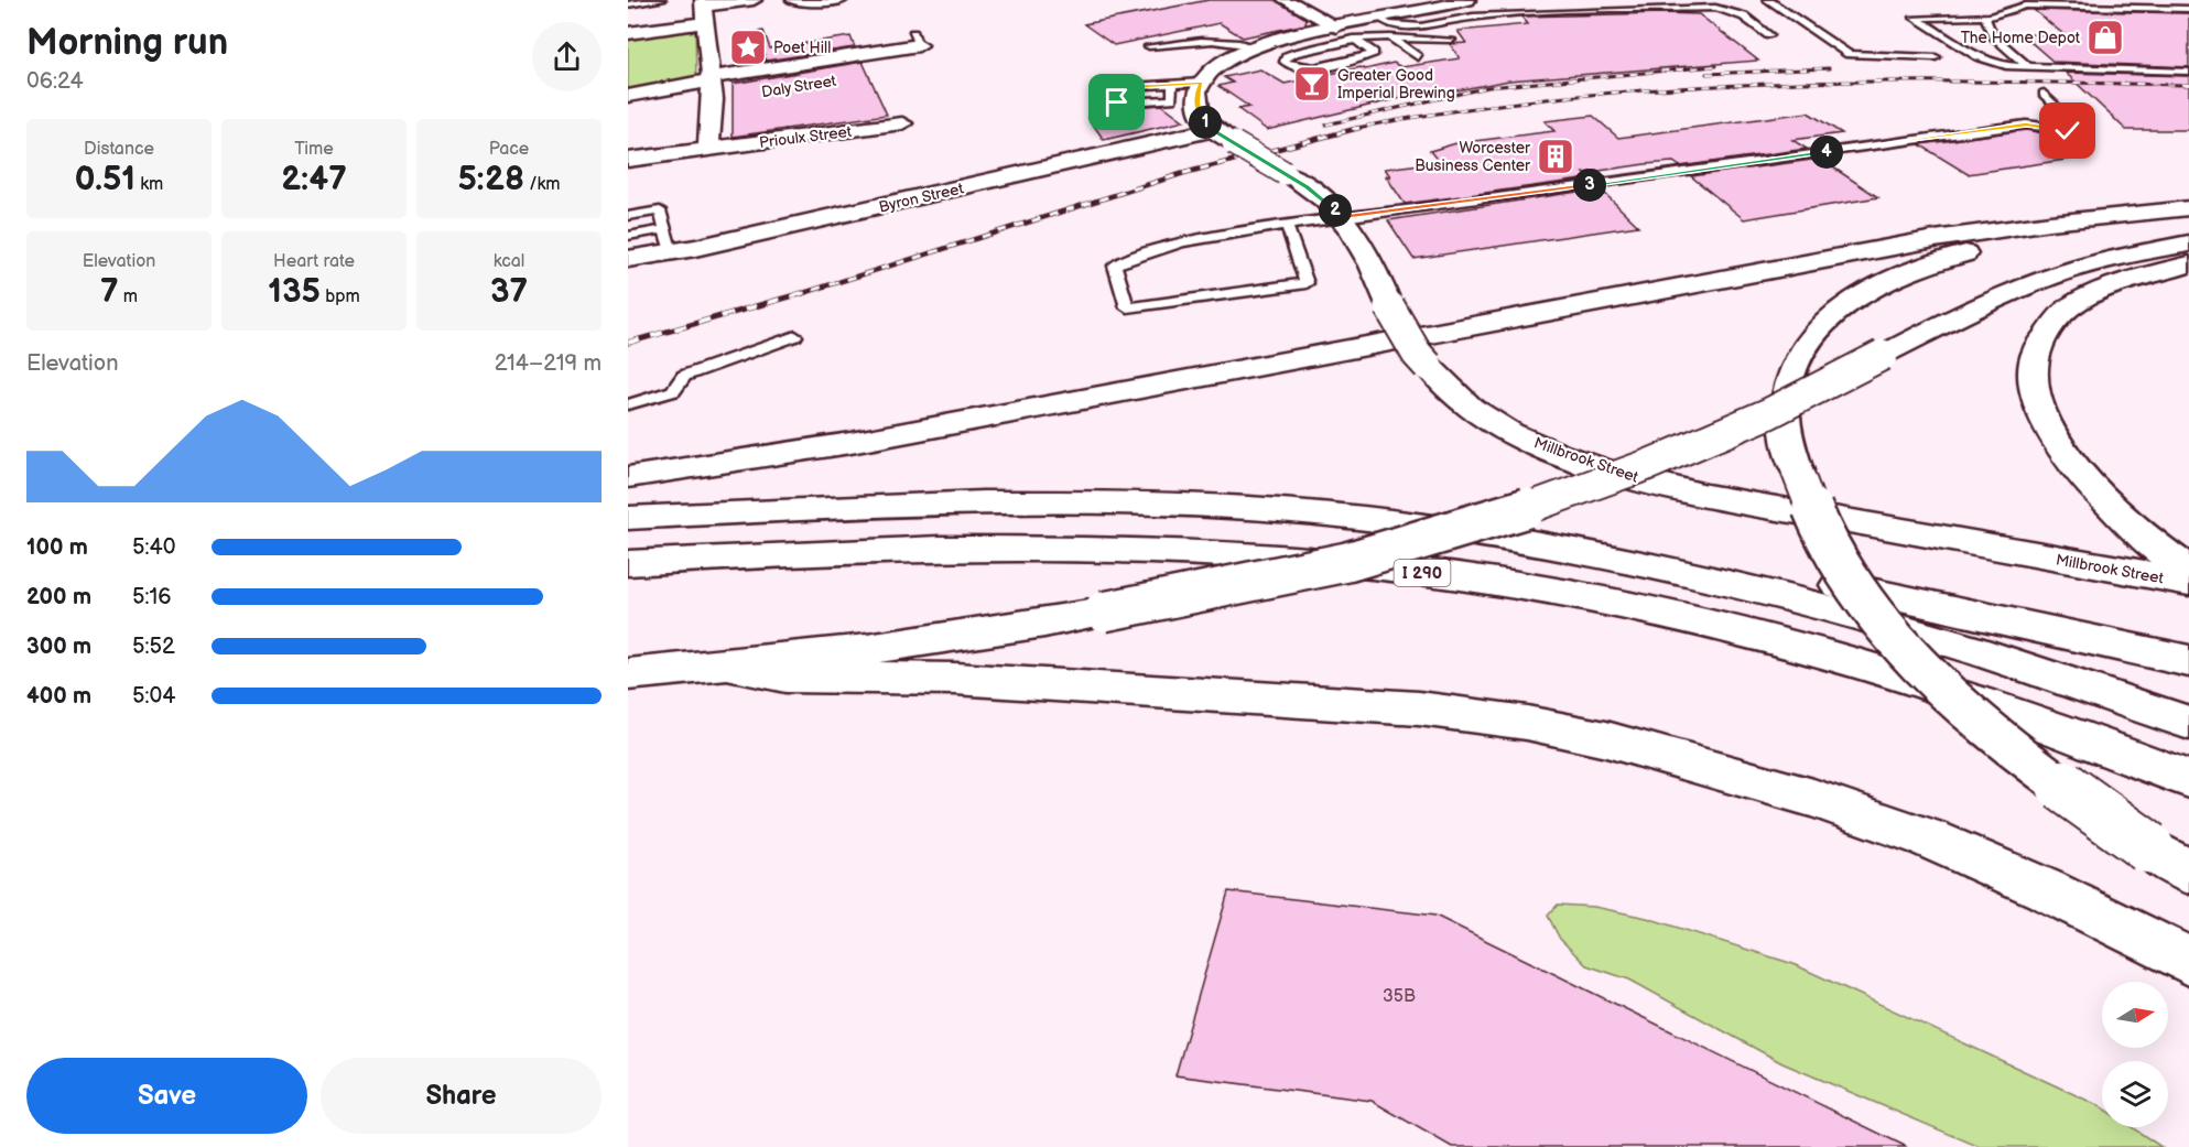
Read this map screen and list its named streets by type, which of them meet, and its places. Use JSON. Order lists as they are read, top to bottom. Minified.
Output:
{"streets":{"main road":["Prioulx Street","Byron Street","Millbrook Street","I 290"]},"crossings":[["Byron Street","Millbrook Street"]],"places":{"shop":["The Home Depot"],"place":["Poet Hill"],"bar":["Greater Good Imperial Brewing"],"building":["Worcester Business Center"]},"house_numbers":["35B"],"north":"right","page":{"heading":["Morning run","06:24"],"pins":["1","4","3","2"],"stats":[["Distance","0.51 km"],["Time","2:47"],["Pace","5:28 /km"],["Elevation","7 m"],["Heart rate","135 bpm"],["kcal","37"]],"chart":["Elevation","214–219 m"],"list":[{"name":"100 m","note":"5:40"},{"name":"200 m","note":"5:16"},{"name":"300 m","note":"5:52"},{"name":"400 m","note":"5:04"}],"buttons":["Save","Share"]}}
